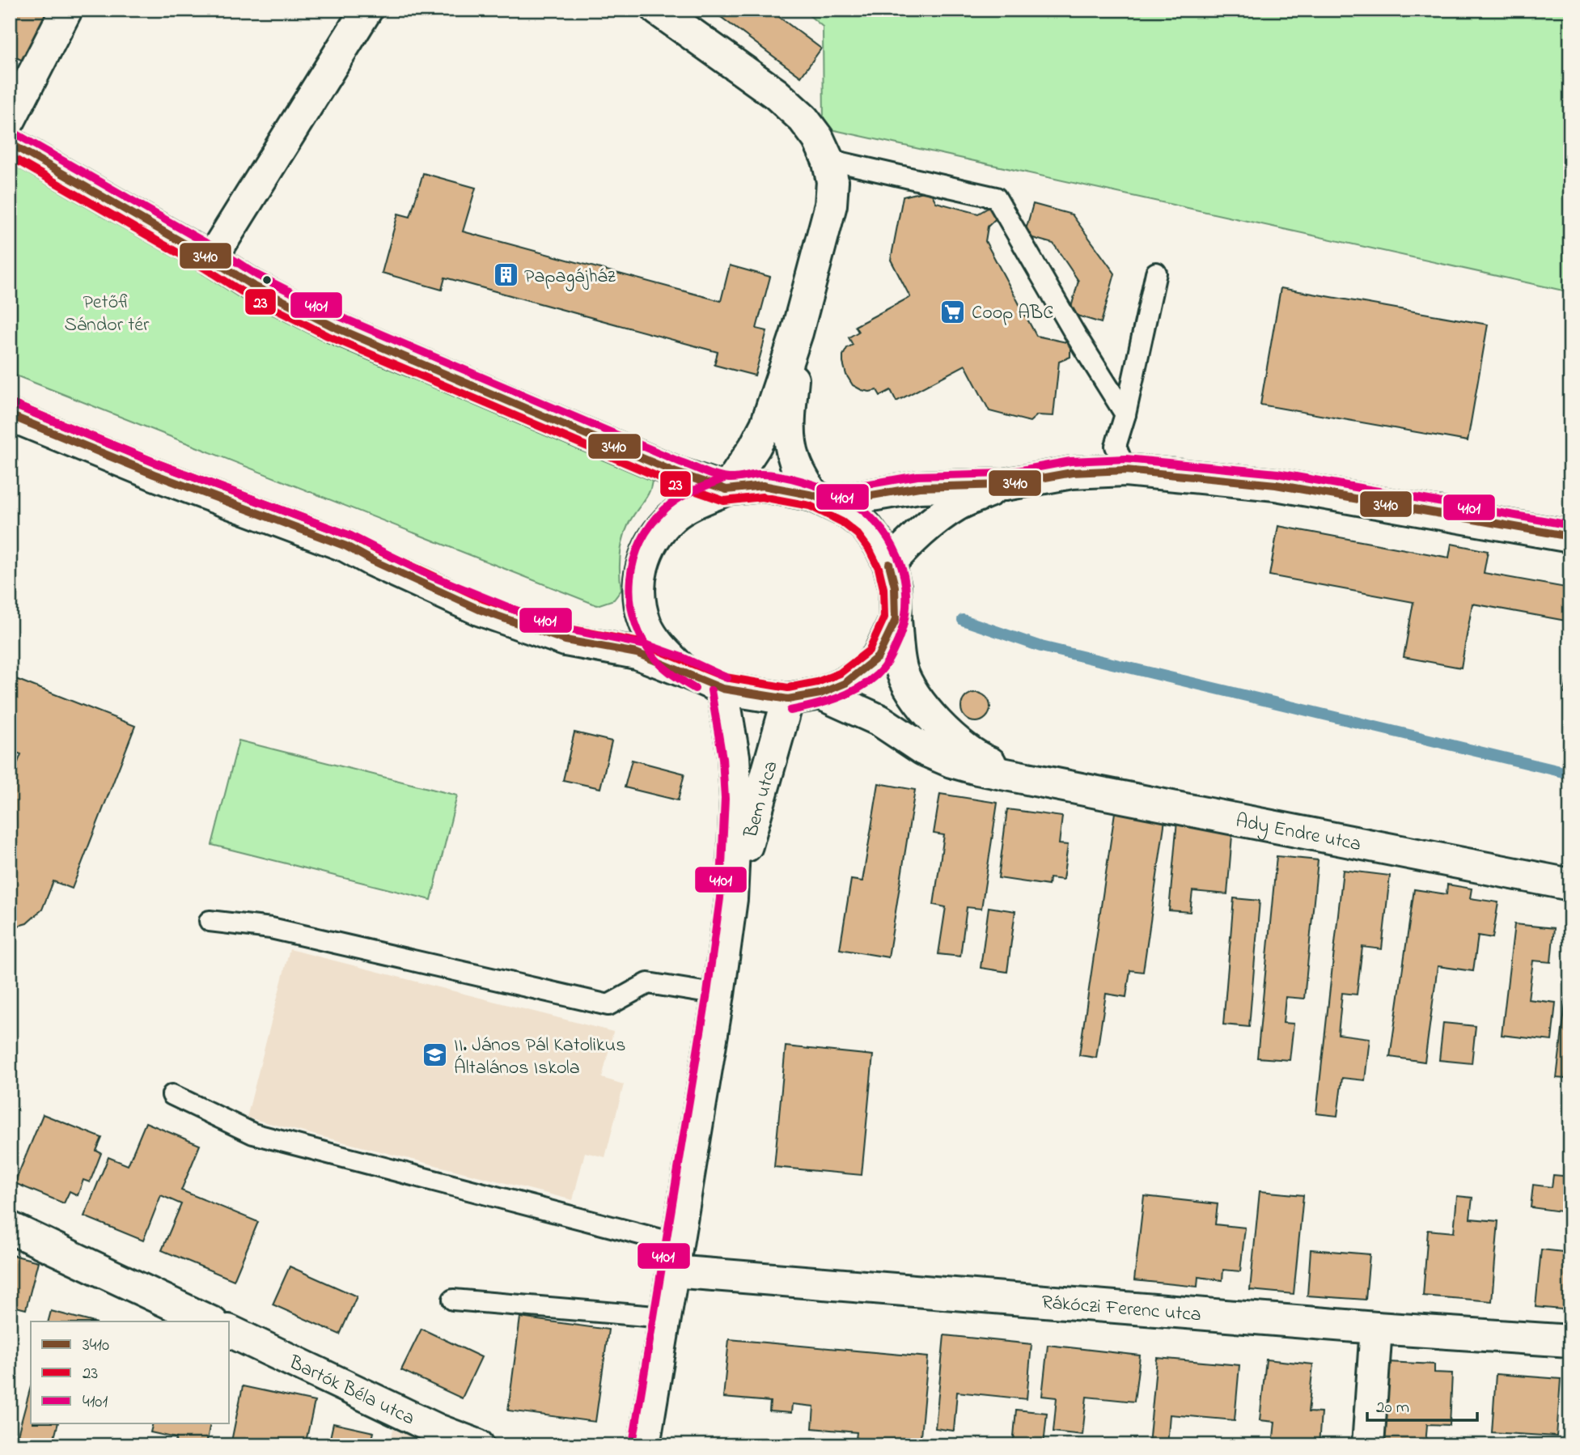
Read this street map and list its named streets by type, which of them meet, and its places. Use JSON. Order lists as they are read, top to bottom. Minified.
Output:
{"streets":{"street":["Bem utca","Ady Endre utca","Rákóczi Ferenc utca","Bartók Béla utca"]},"crossings":[["Bem utca","Rákóczi Ferenc utca"]],"parks":["Petőfi Sándor tér"],"places":{"building":["Papagájház"],"supermarket":["Coop ABC"],"school or university":["II. János Pál Katolikus Általános Iskola"]},"lines":["transit line 4101","transit line 3410","transit line 23"],"legend":["3410","23","4101"],"scale_bar":"20 m"}
